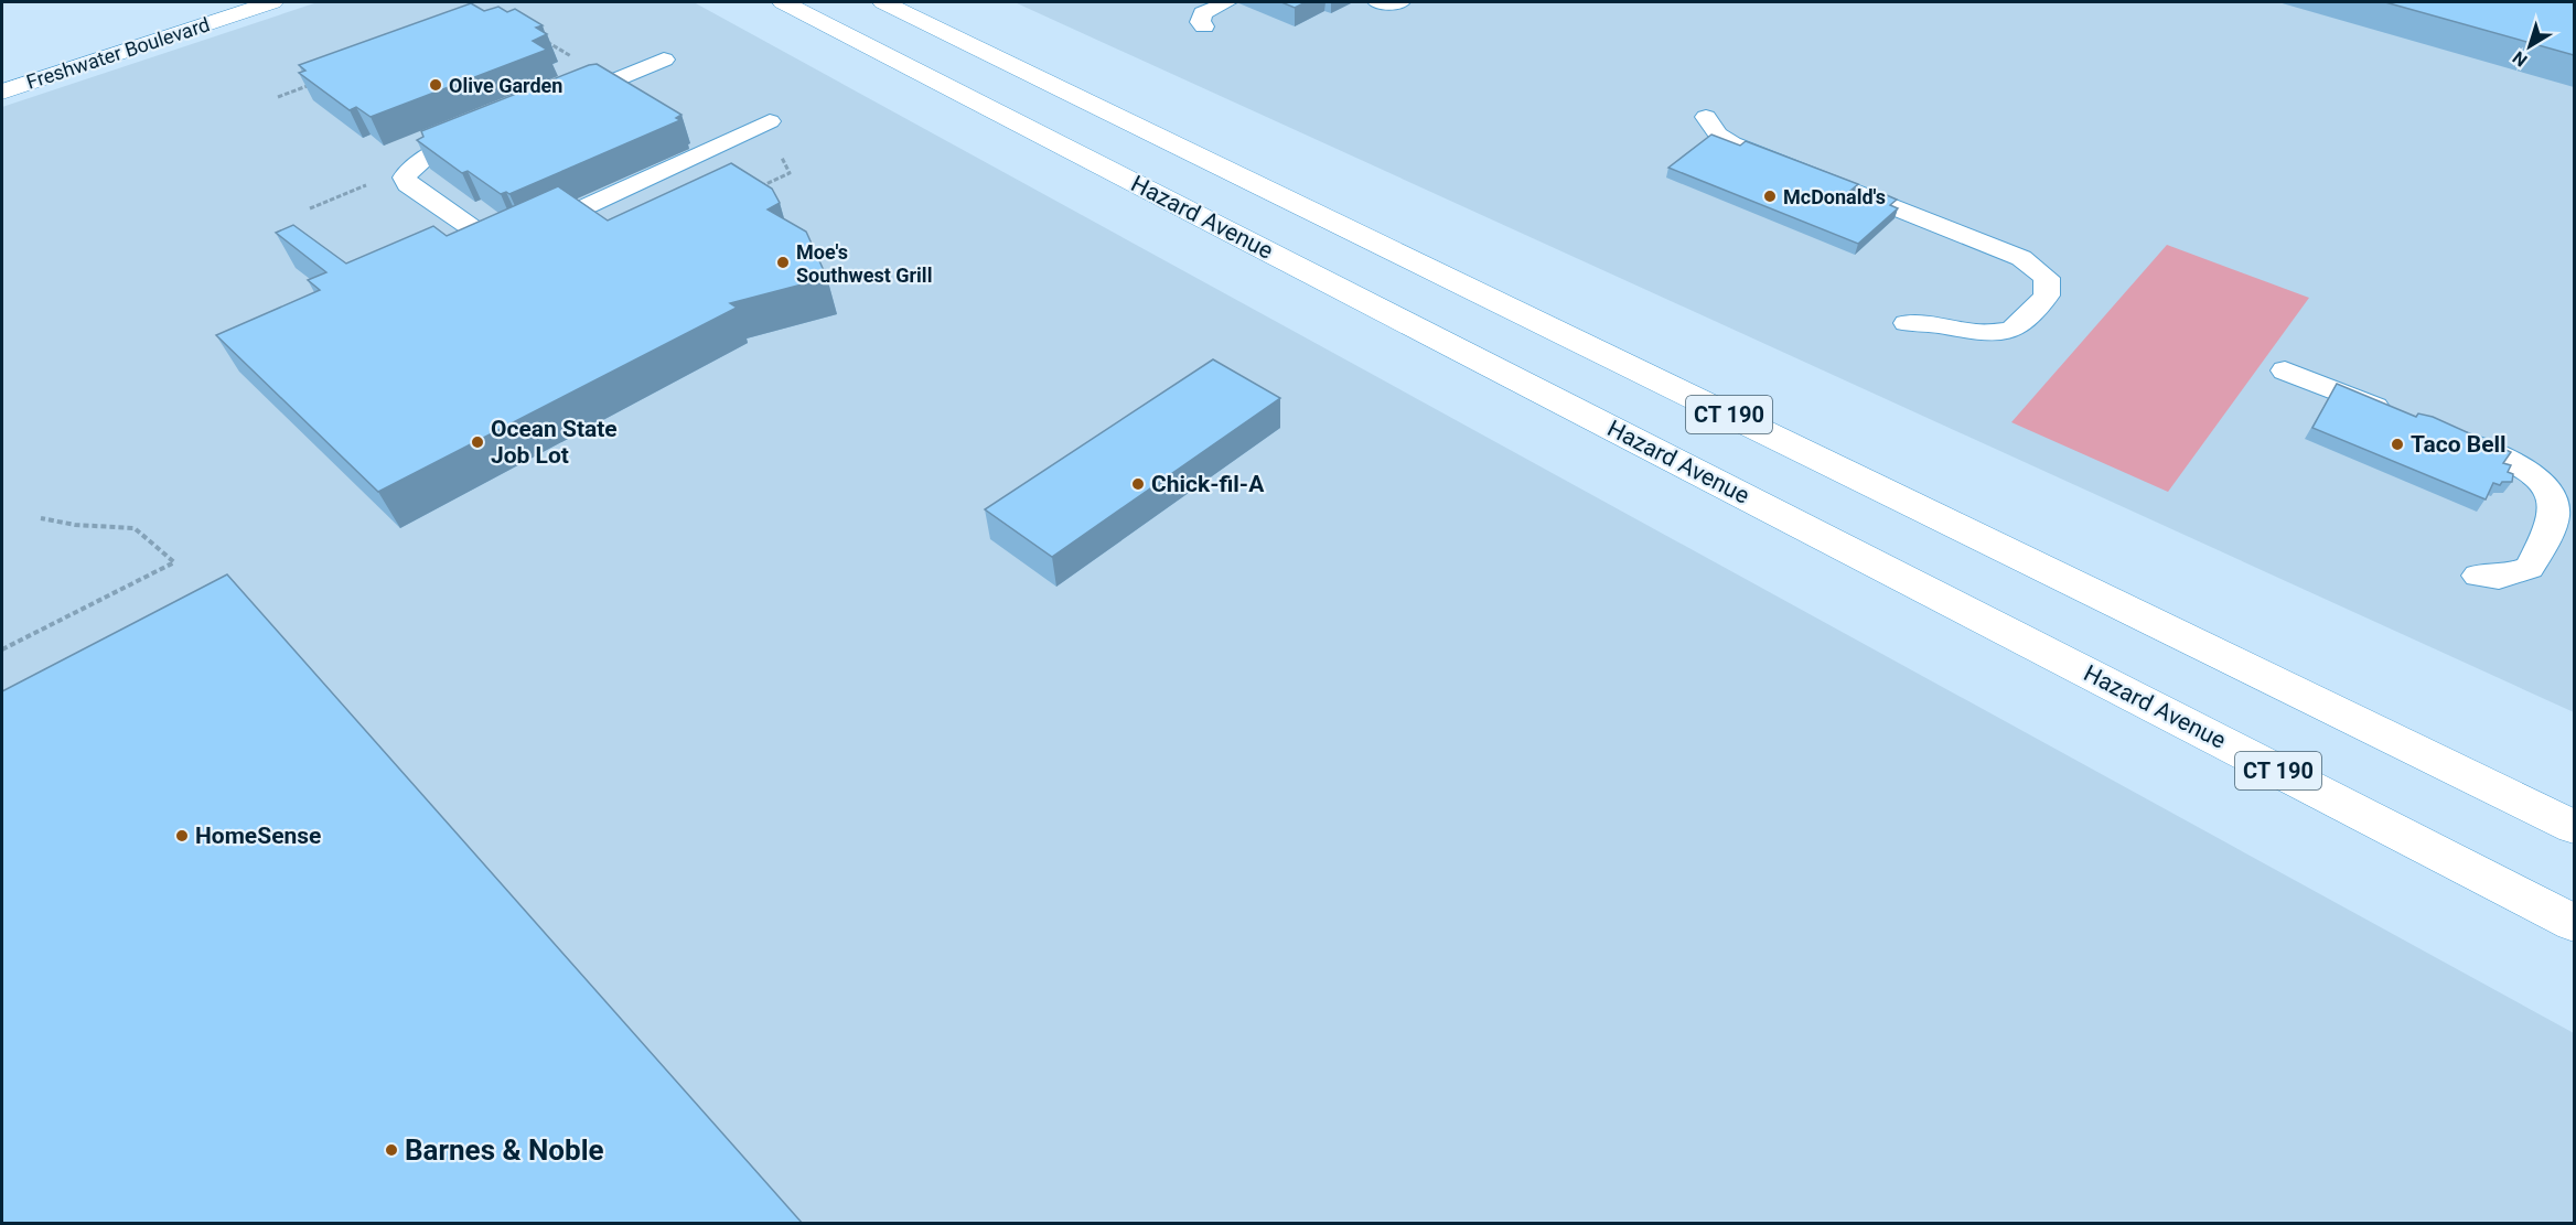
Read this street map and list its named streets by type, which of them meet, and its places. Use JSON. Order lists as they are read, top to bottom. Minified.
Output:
{"streets":{"main road":["Freshwater Boulevard","Hazard Avenue","CT 190"]},"places":["Olive Garden","McDonald's","Moe's Southwest Grill","Ocean State Job Lot","Taco Bell","Chick-fil-A","HomeSense","Barnes & Noble"],"north":"bottom left"}
